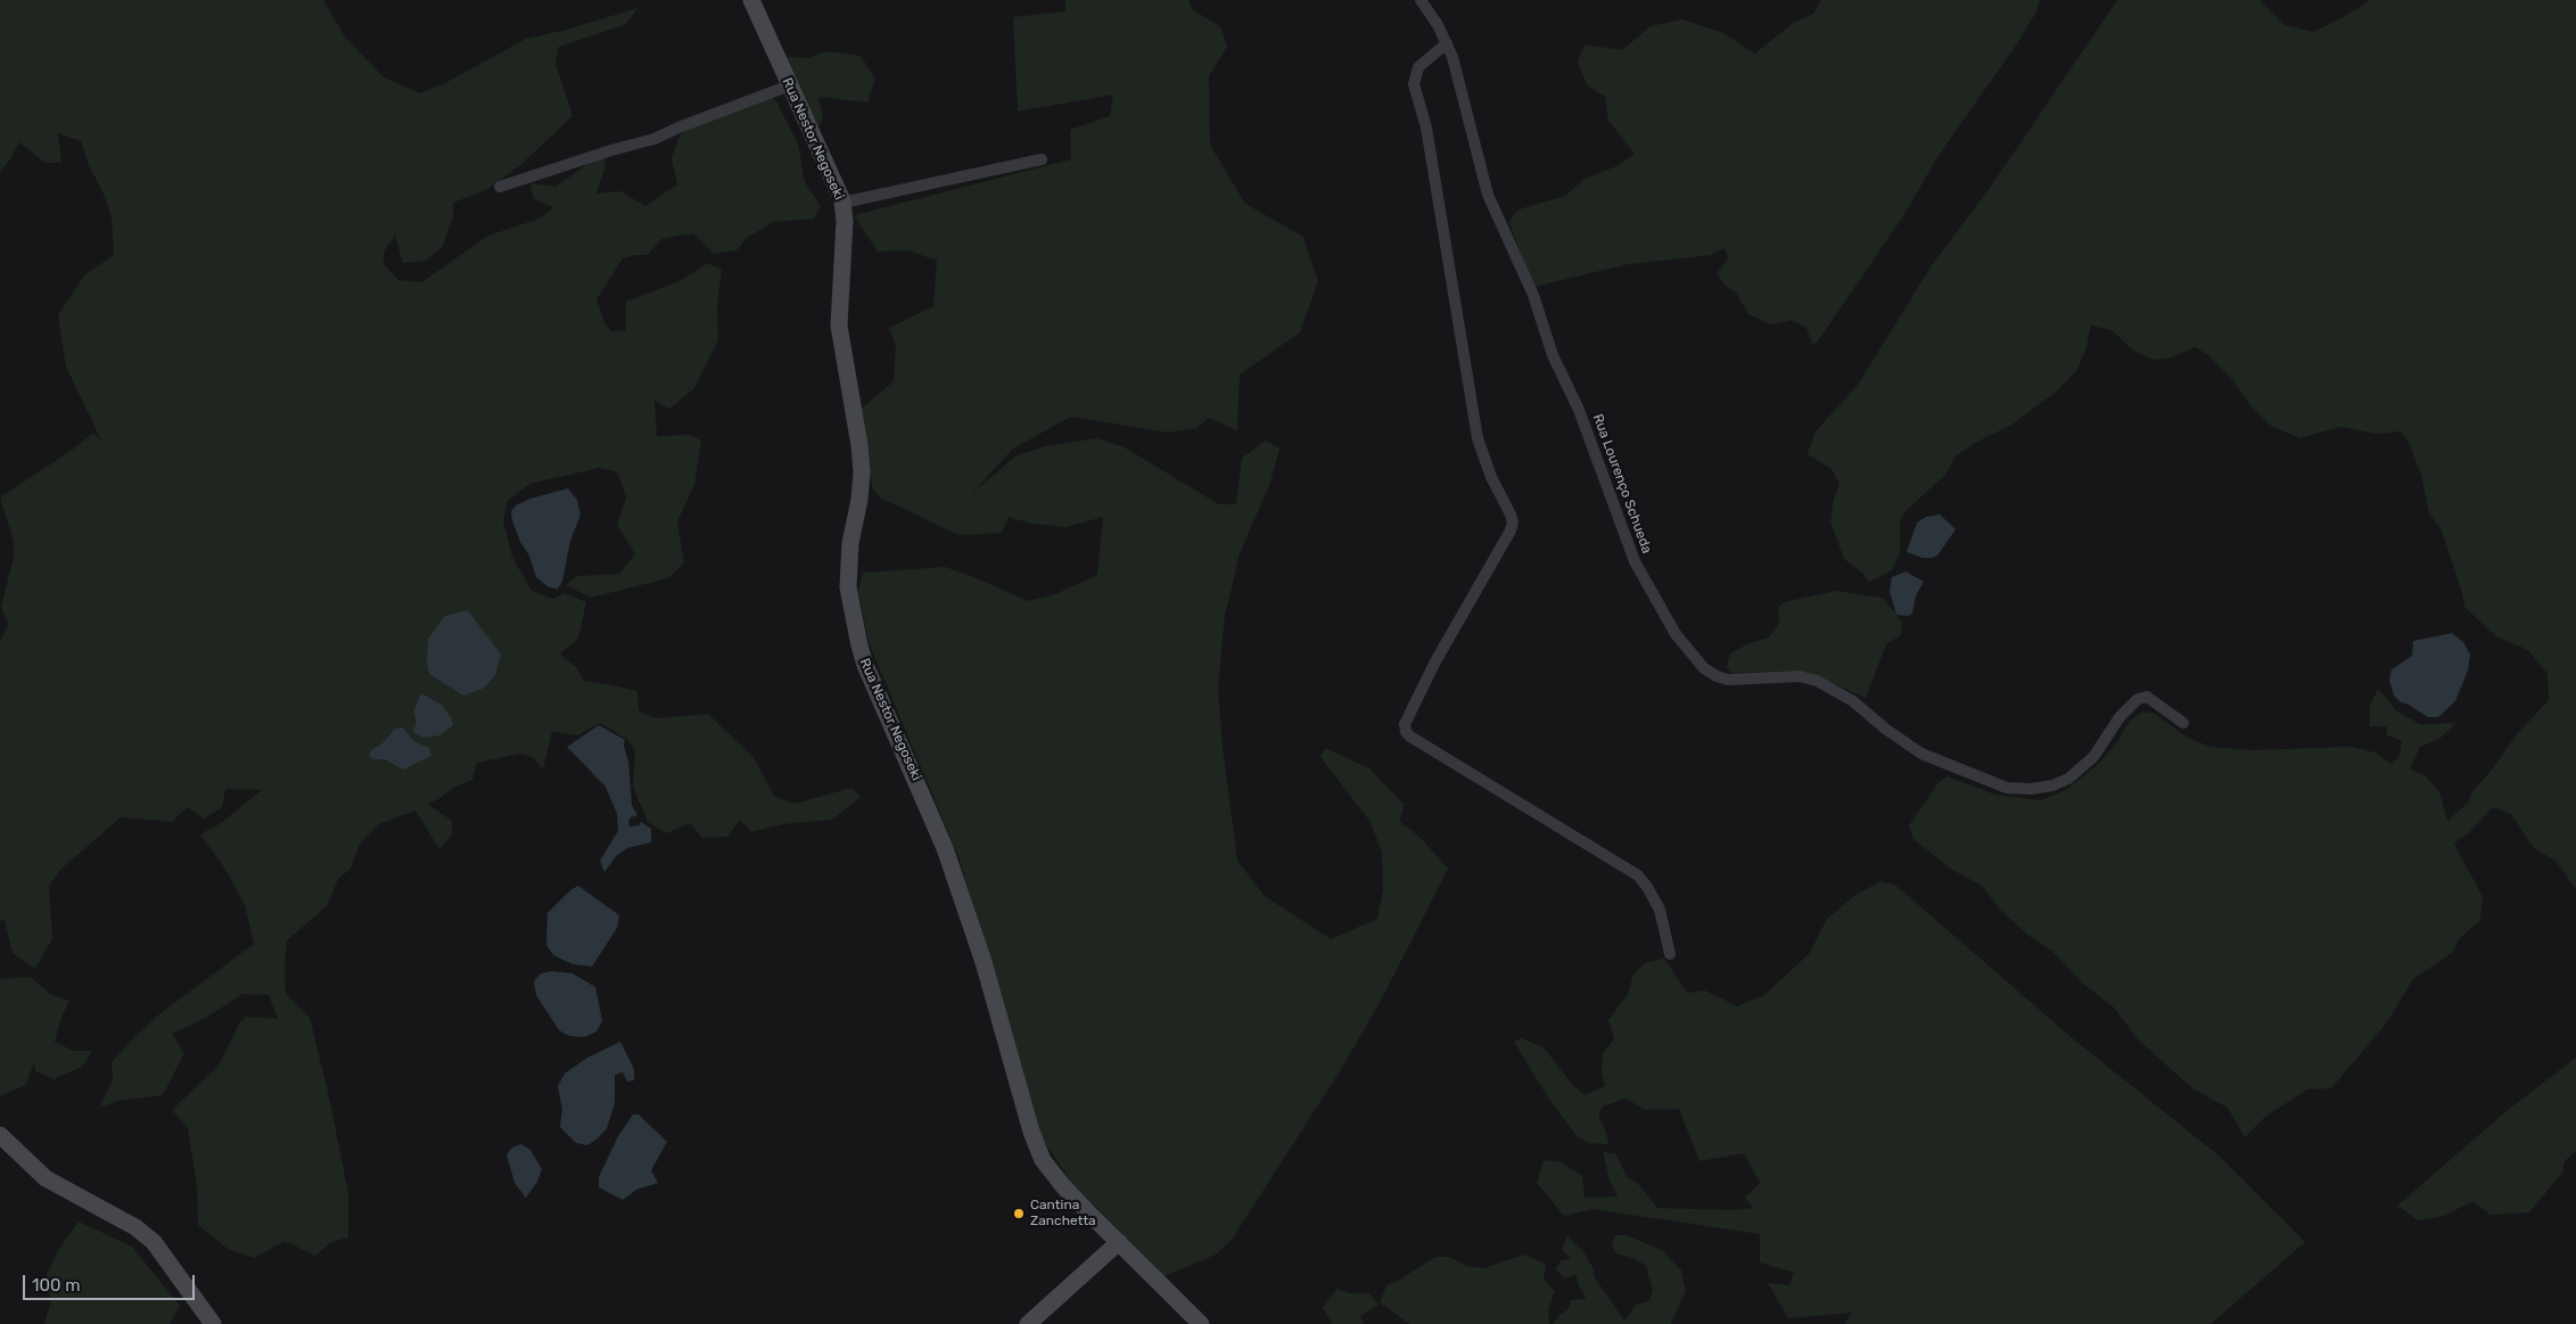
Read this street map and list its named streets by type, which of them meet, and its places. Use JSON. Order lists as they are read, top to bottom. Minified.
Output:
{"streets":{"street":["Rua Nestor Negoseki","Rua Lourenço Schueda"]},"places":["Cantina Zanchetta"],"scale_bar":"100 m"}
